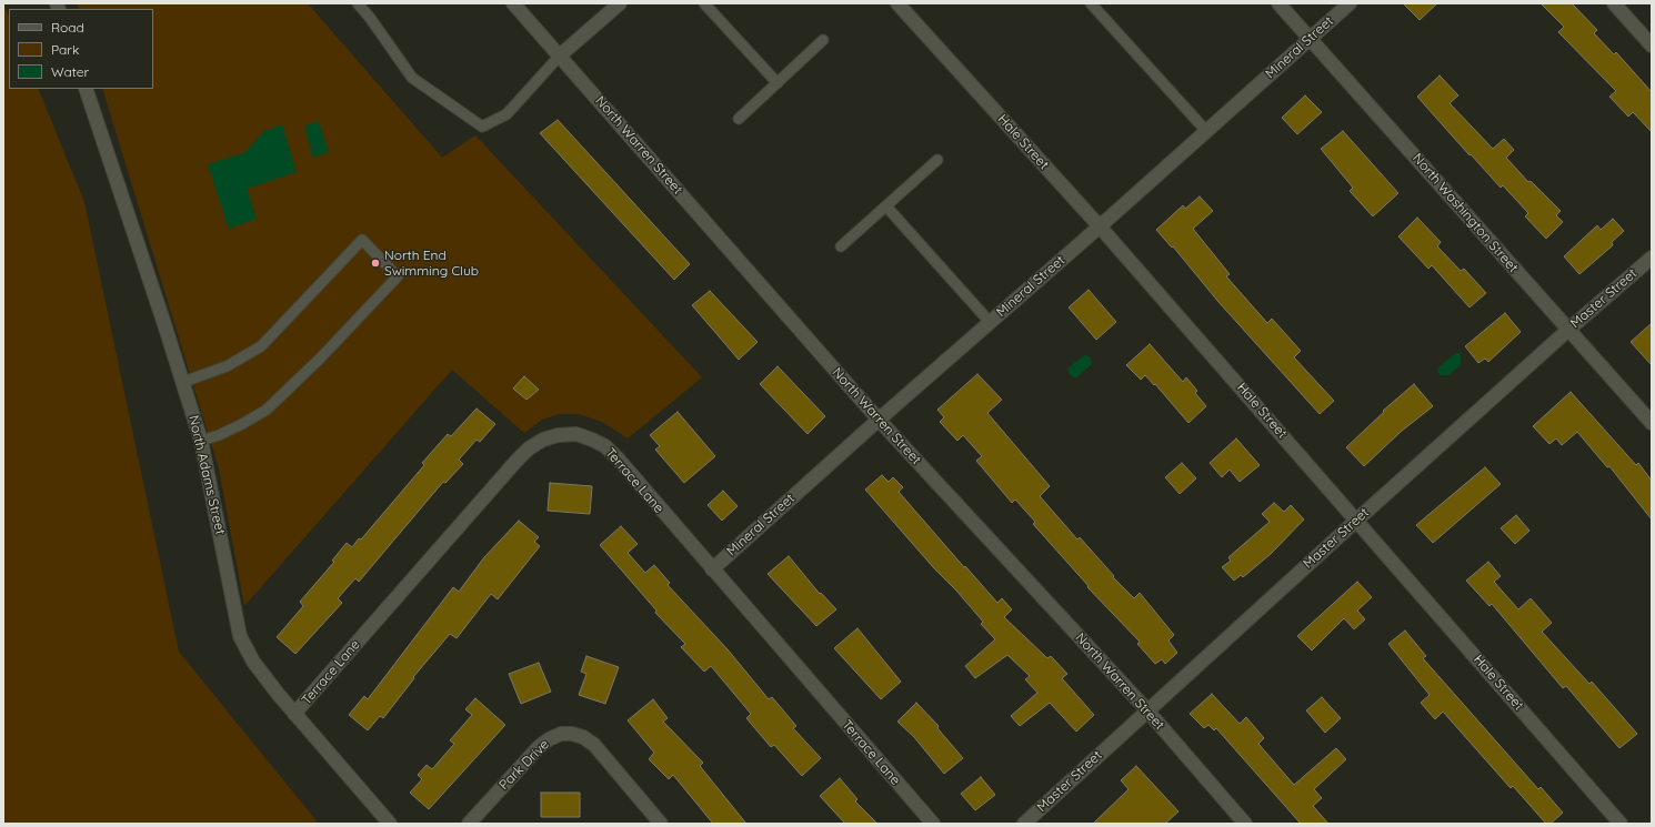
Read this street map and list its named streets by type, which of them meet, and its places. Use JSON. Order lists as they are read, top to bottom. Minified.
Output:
{"streets":{"street":["Mineral Street","Hale Street","North Warren Street","North Washington Street","Master Street","North Adams Street","Terrace Lane","Park Drive"]},"crossings":[["Mineral Street","Hale Street"],["Mineral Street","North Warren Street"],["Mineral Street","North Washington Street"],["Mineral Street","Terrace Lane"],["Hale Street","Master Street"],["North Warren Street","Master Street"],["North Washington Street","Master Street"],["North Adams Street","Terrace Lane"]],"places":["North End Swimming Club"],"legend":["Road","Park","Water"]}
